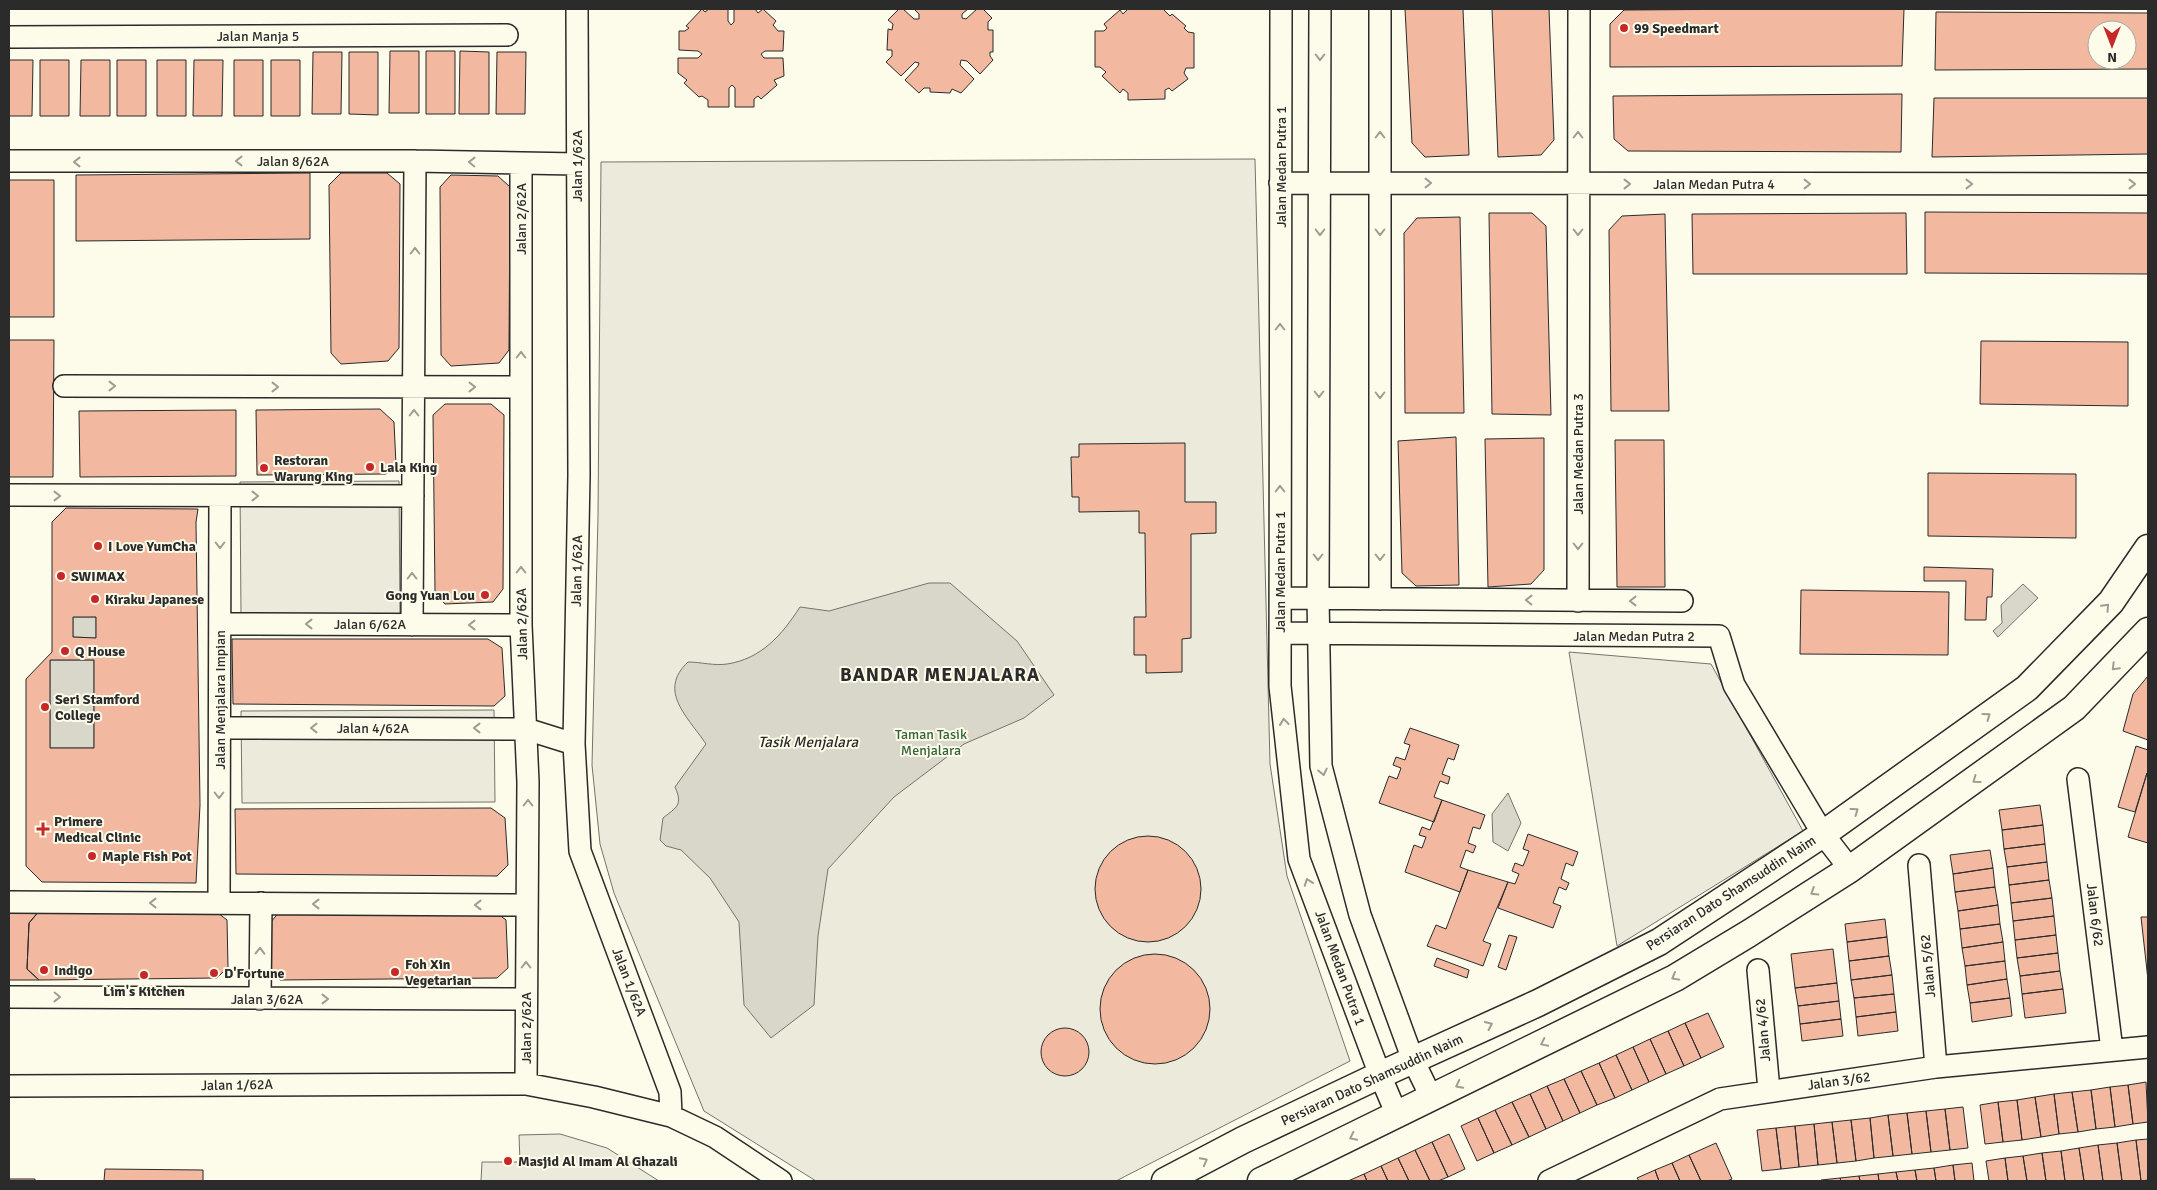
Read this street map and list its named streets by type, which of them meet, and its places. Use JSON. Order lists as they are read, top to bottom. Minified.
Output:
{"streets":{"main road":["Persiaran Dato Shamsuddin Naim"],"street":["Jalan Manja 5","Jalan 8/62A","Jalan 1/62A","Jalan Medan Putra 1","Jalan Medan Putra 4","Jalan 2/62A","Jalan Medan Putra 3","Jalan 6/62A","Jalan Medan Putra 2","Jalan Menjalara Impian","Jalan 4/62A","Jalan 6/62","Jalan 5/62","Jalan 3/62A","Jalan 4/62","Jalan 3/62"]},"crossings":[["Jalan 8/62A","Jalan 1/62A"],["Jalan 8/62A","Jalan 2/62A"],["Jalan 1/62A","Jalan 2/62A"],["Jalan 1/62A","Jalan 4/62A"],["Jalan Medan Putra 1","Jalan Medan Putra 4"],["Jalan Medan Putra 1","Jalan Medan Putra 2"],["Jalan Medan Putra 1","Persiaran Dato Shamsuddin Naim"],["Jalan Medan Putra 4","Jalan Medan Putra 3"],["Jalan 2/62A","Jalan 6/62A"],["Jalan 2/62A","Jalan 4/62A"],["Jalan 2/62A","Jalan 3/62A"],["Jalan 6/62A","Jalan Menjalara Impian"],["Jalan Medan Putra 2","Persiaran Dato Shamsuddin Naim"],["Jalan Menjalara Impian","Jalan 4/62A"],["Jalan 6/62","Jalan 3/62"],["Jalan 5/62","Jalan 3/62"],["Jalan 4/62","Jalan 3/62"]],"one_way":["Jalan 8/62A","Jalan Medan Putra 4","Jalan Menjalara Impian"],"districts":["BANDAR MENJALARA"],"water":["Tasik Menjalara"],"parks":["Taman Tasik Menjalara"],"places":{"other":["99 Speedmart","Lala King","Restoran Warung King","I Love YumCha","SWIMAX","Gong Yuan Lou","Kiraku Japanese","Q House","Seri Stamford College","Maple Fish Pot","Indigo","Foh Xin Vegetarian","D'Fortune","Lim's Kitchen","Masjid Al Imam Al Ghazali"],"health":["Primere Medical Clinic"]},"north":"bottom"}
